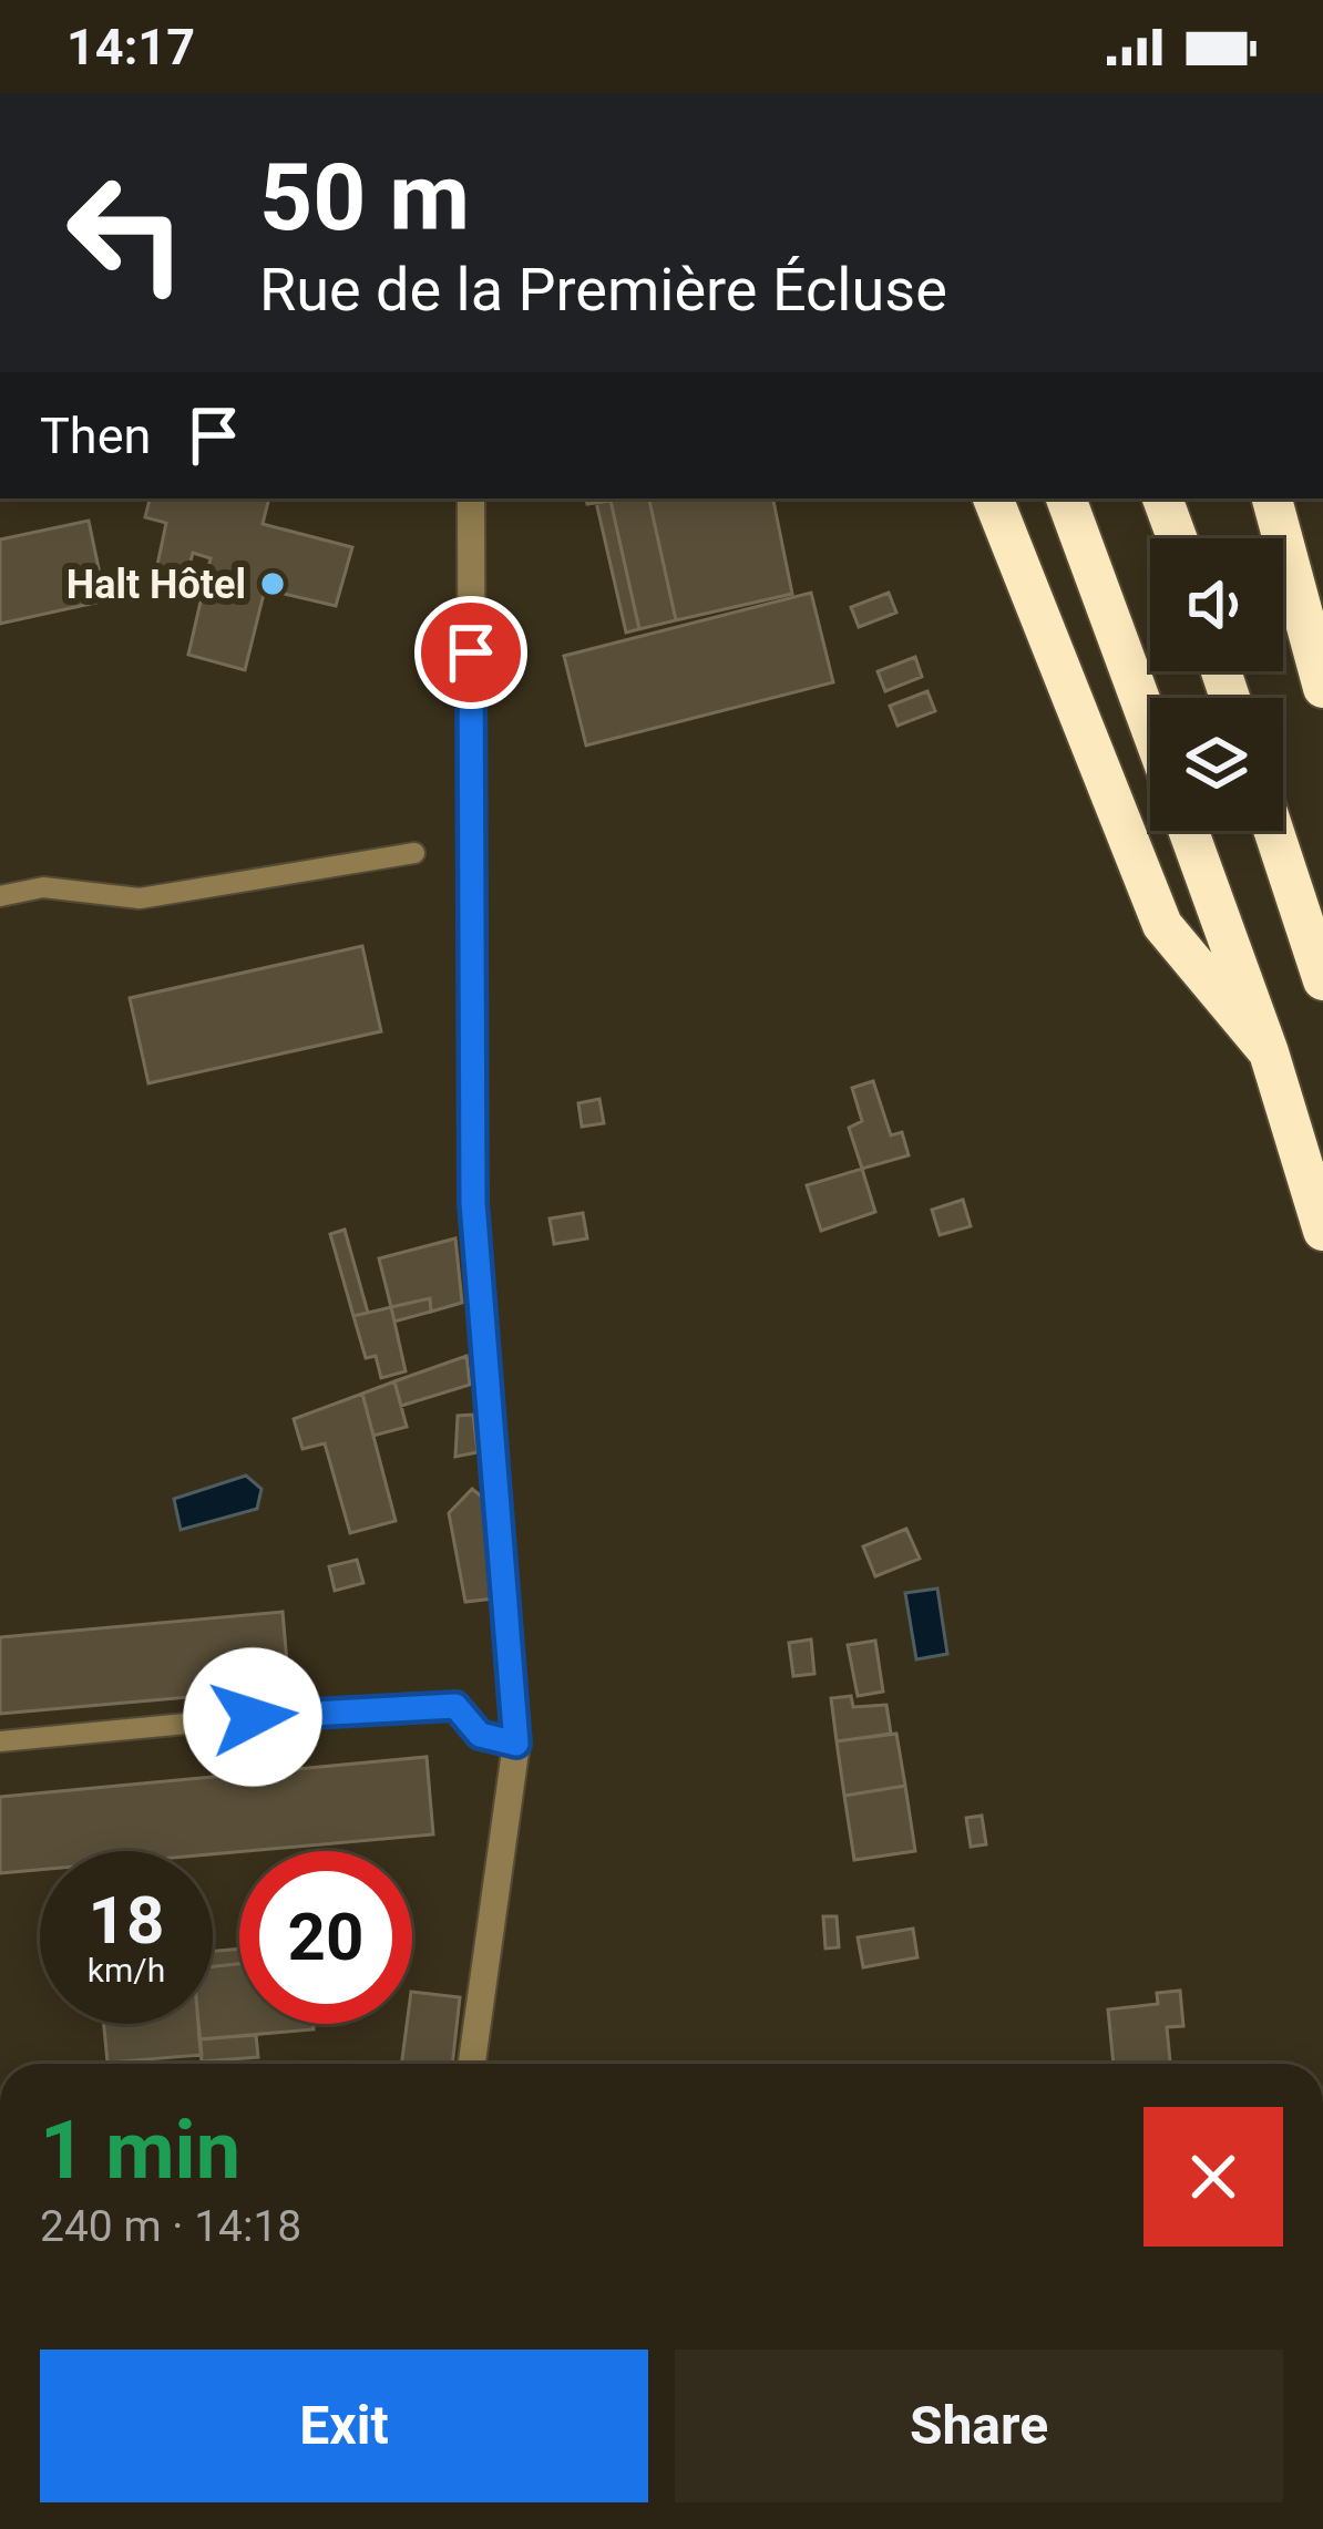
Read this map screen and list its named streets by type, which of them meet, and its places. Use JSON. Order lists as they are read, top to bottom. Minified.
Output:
{"places":["Halt Hôtel"],"page":{"status":"14:17","turn":["50 m","Rue de la Première Écluse"],"then":"Then","speed":"18 km/h","limit":"20","heading":["1 min","240 m · 14:18"],"buttons":["Exit","Share"]}}
